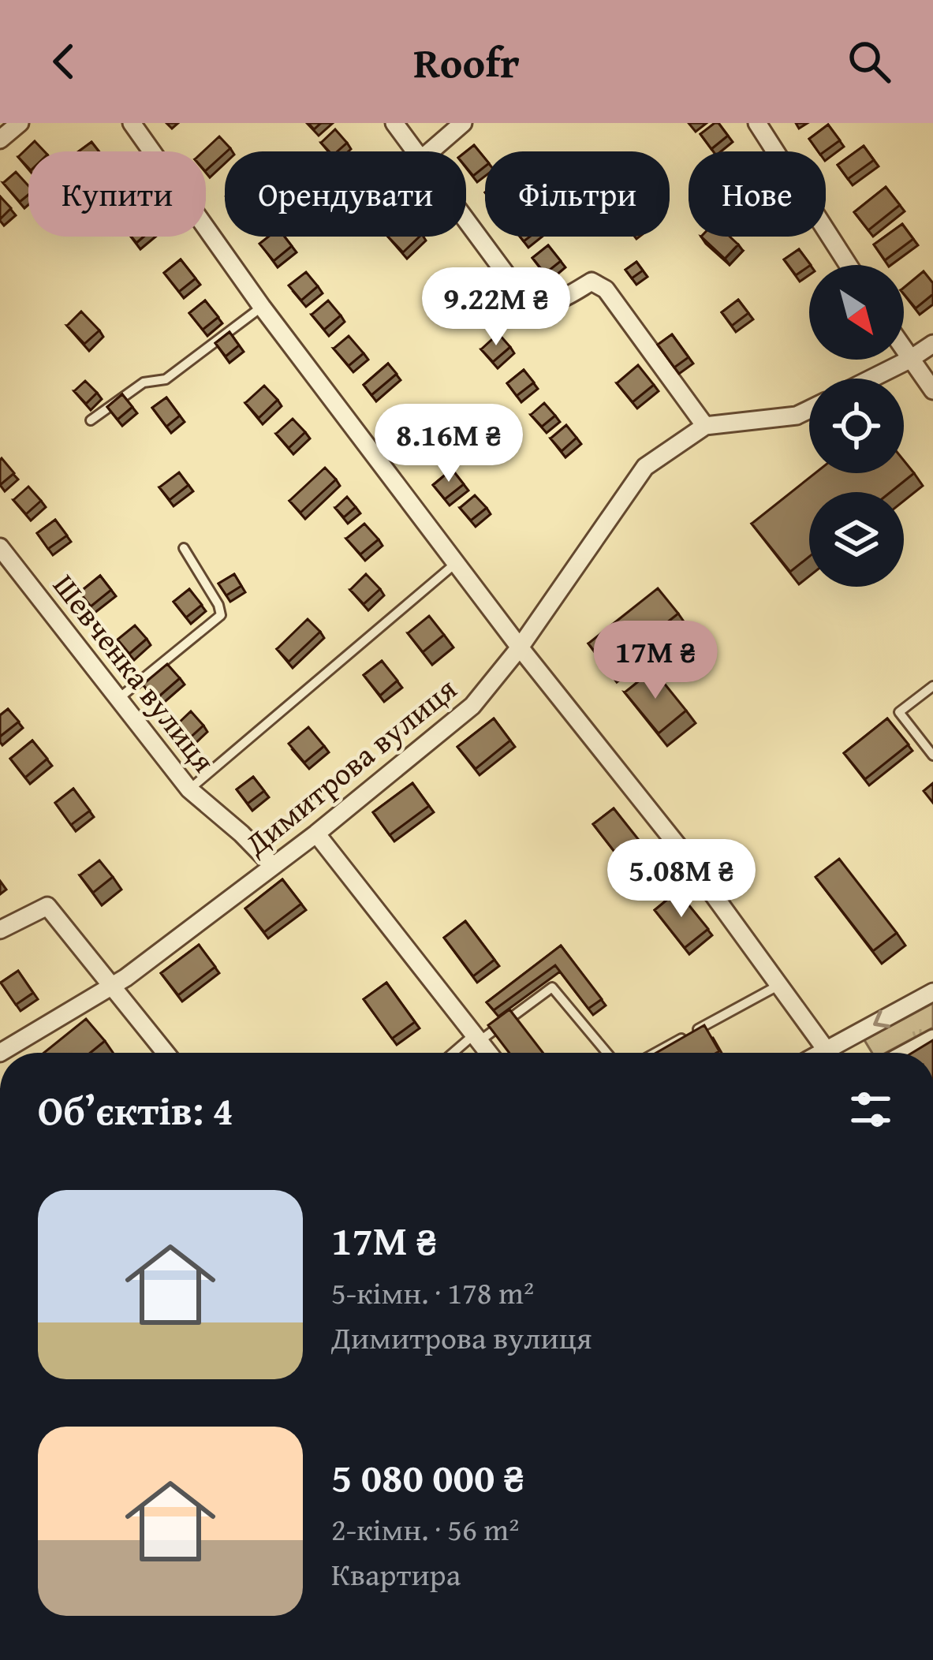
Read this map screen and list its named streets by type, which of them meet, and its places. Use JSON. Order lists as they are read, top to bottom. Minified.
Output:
{"streets":{"street":["Шевченка вулиця","Димитрова вулиця"]},"crossings":[["Шевченка вулиця","Димитрова вулиця"]],"north":"bottom right","page":{"header":"Roofr","chip":["Купити","Орендувати","Фільтри","Нове"],"price":["9.22M ₴","8.16M ₴","17M ₴","5.08M ₴"],"heading":"Об’єктів: 4","list":[{"name":"17M ₴","note":"5-кімн. · 178 m² · Димитрова вулиця"},{"name":"5 080 000 ₴","note":"2-кімн. · 56 m² · Квартира"}]}}
